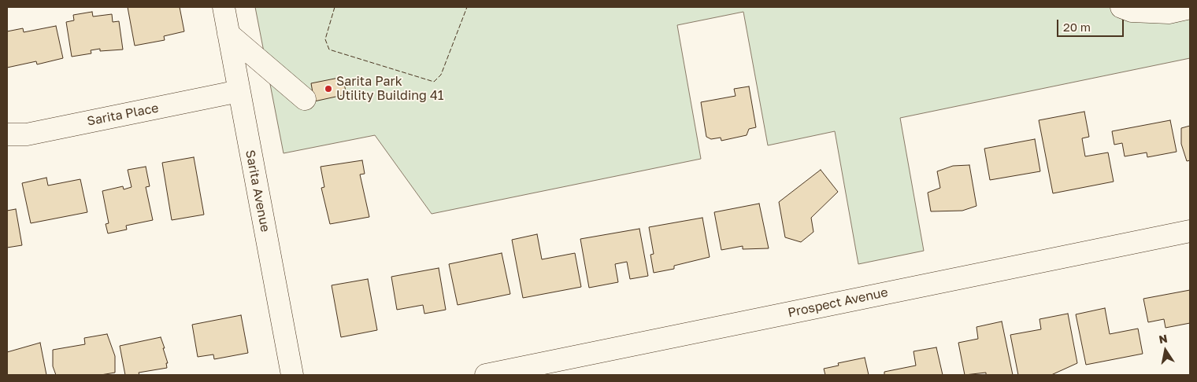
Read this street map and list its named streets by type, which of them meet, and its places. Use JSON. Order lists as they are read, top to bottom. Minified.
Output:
{"streets":{"street":["Sarita Place","Sarita Avenue","Prospect Avenue"]},"crossings":[["Sarita Place","Sarita Avenue"]],"places":["Sarita Park Utility Building 41"],"scale_bar":"20 m","north":"top"}
